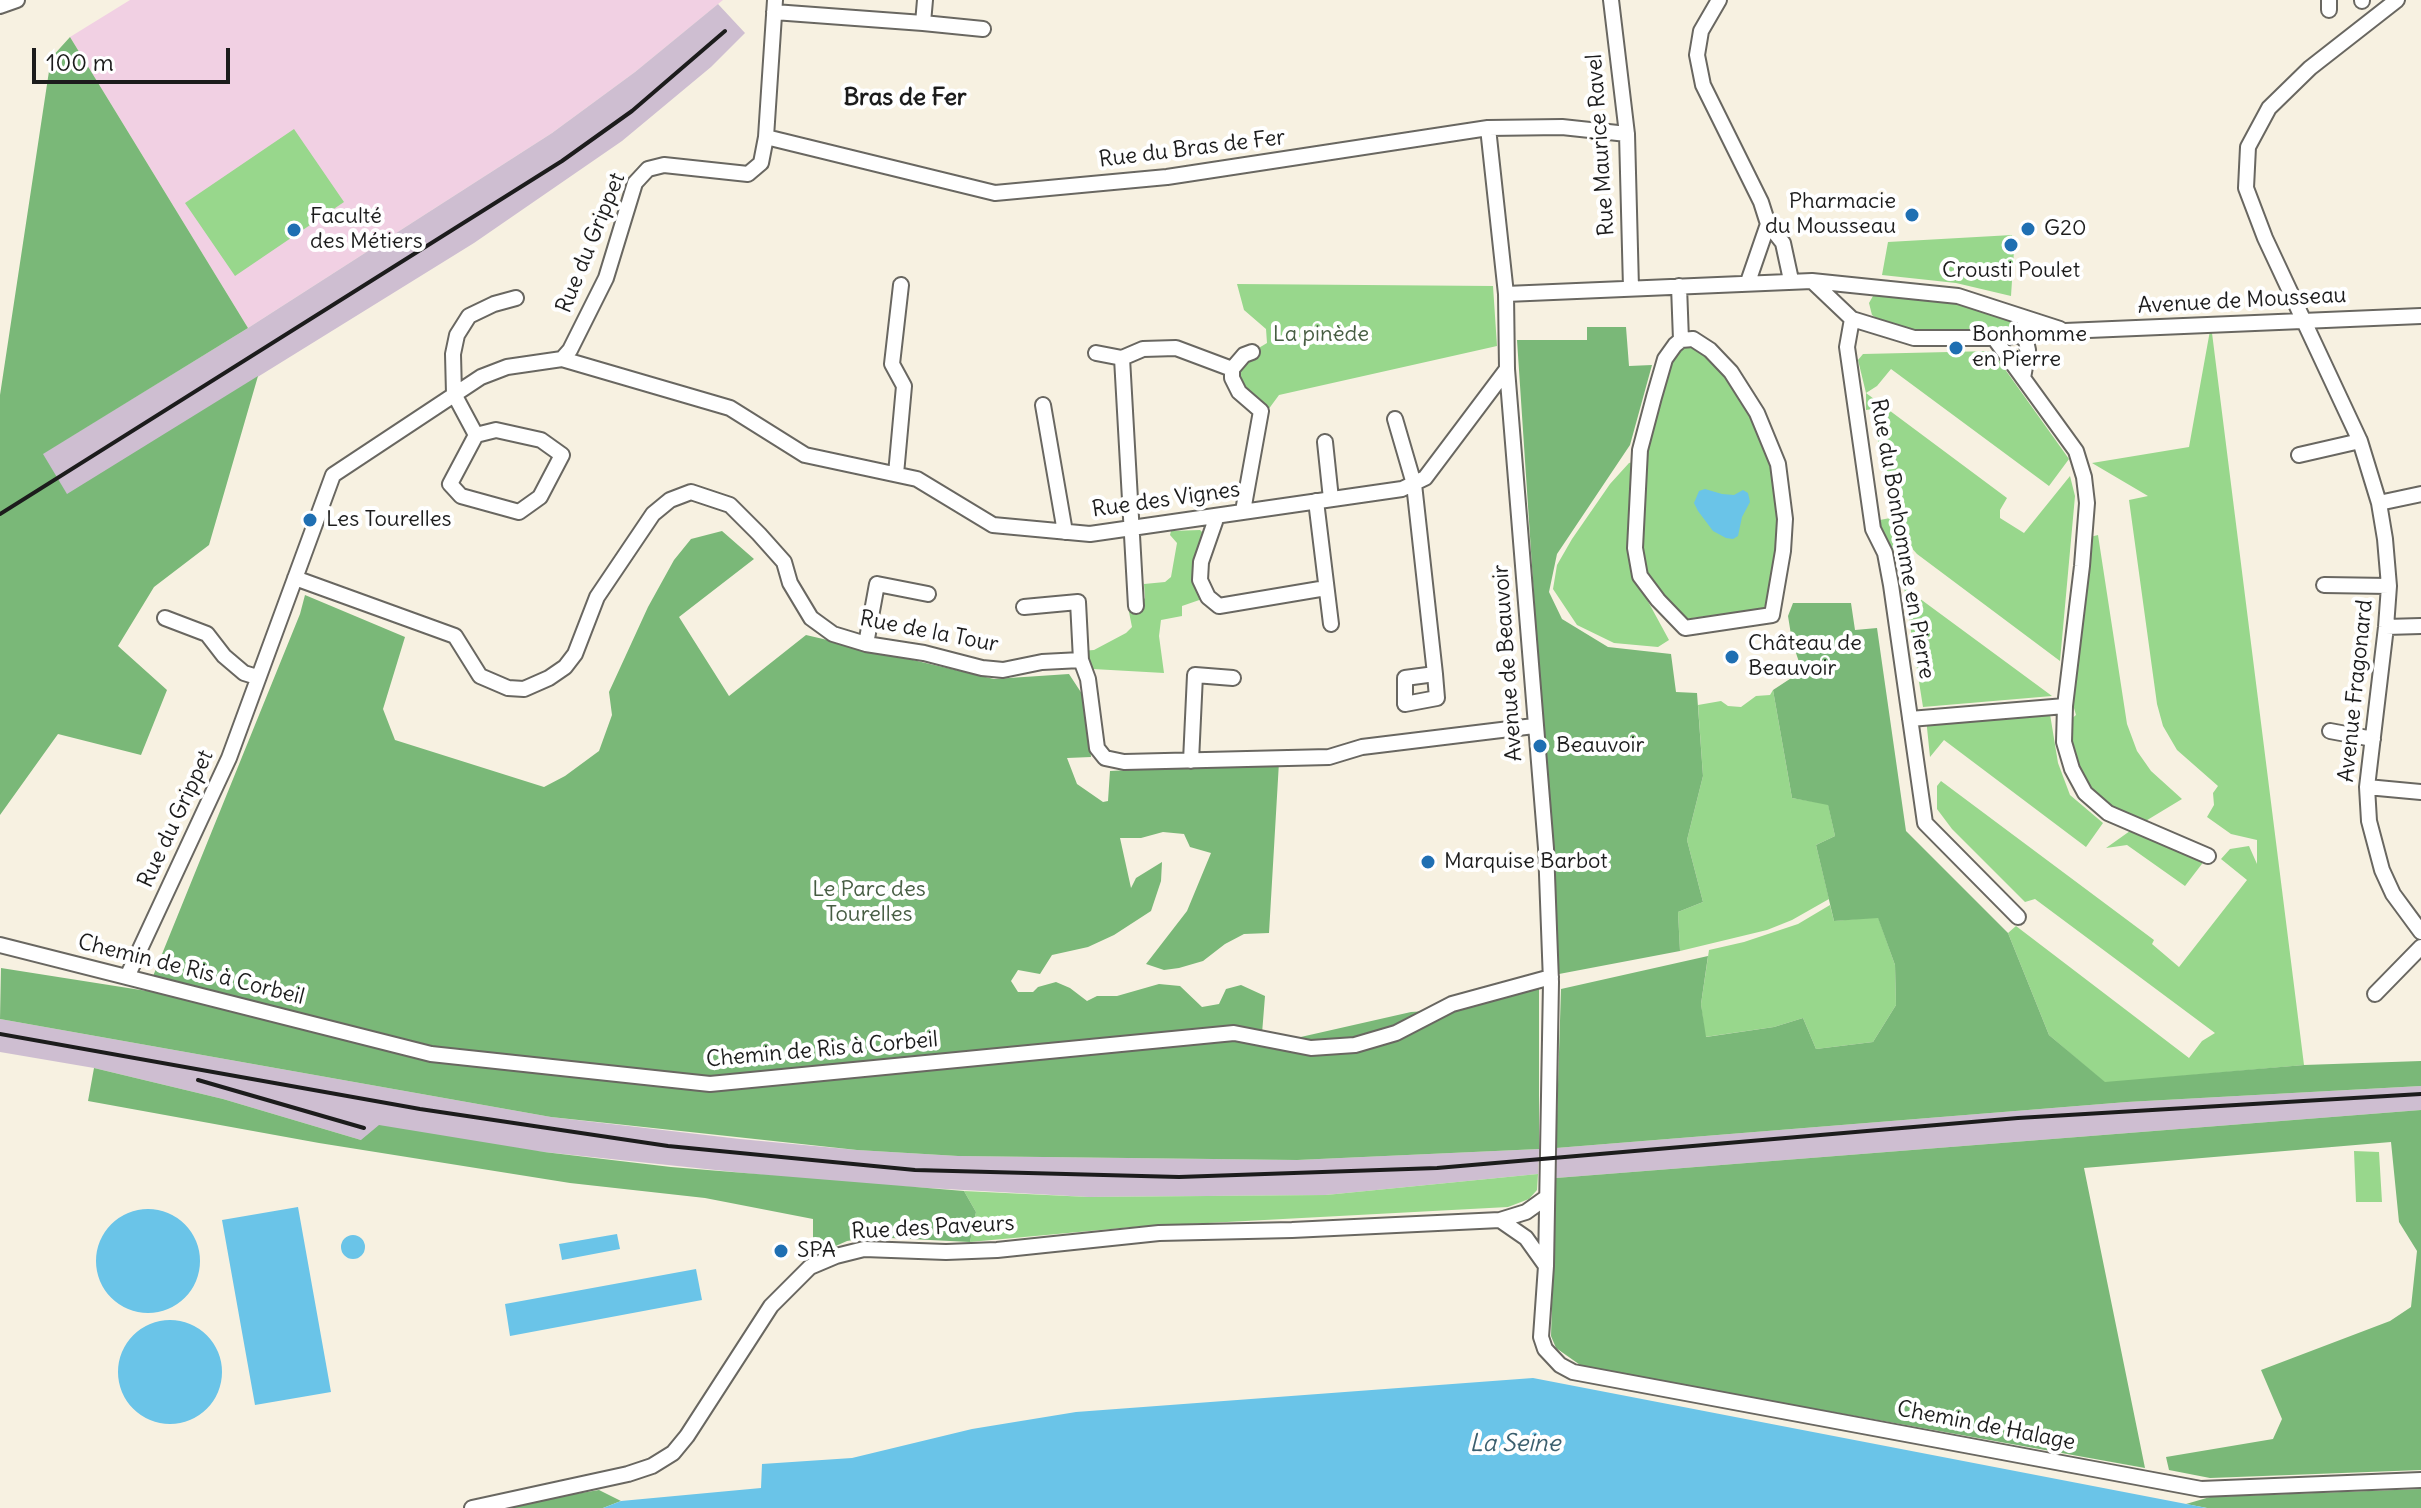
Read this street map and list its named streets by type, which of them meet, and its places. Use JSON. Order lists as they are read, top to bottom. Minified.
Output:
{"streets":{"street":["Rue Maurice Ravel","Rue du Bras de Fer","Rue du Grippet","Avenue de Mousseau","Rue des Vignes","Rue du Bonhomme en Pierre","Rue de la Tour","Avenue de Beauvoir","Avenue Fragonard","Chemin de Ris à Corbeil","Rue des Paveurs","Chemin de Halage"]},"crossings":[["Rue Maurice Ravel","Rue du Bras de Fer"],["Rue Maurice Ravel","Avenue de Mousseau"],["Rue du Bras de Fer","Rue du Grippet"],["Rue du Bras de Fer","Avenue de Beauvoir"],["Rue du Grippet","Rue des Vignes"],["Rue du Grippet","Rue de la Tour"],["Rue du Grippet","Chemin de Ris à Corbeil"],["Avenue de Mousseau","Rue du Bonhomme en Pierre"],["Avenue de Mousseau","Avenue de Beauvoir"],["Avenue de Mousseau","Avenue Fragonard"],["Avenue de Beauvoir","Chemin de Ris à Corbeil"],["Avenue de Beauvoir","Chemin de Halage"]],"districts":["Bras de Fer"],"water":["La Seine"],"parks":["La pinède","Le Parc des Tourelles"],"places":["Pharmacie du Mousseau","G20","Faculté des Métiers","Crousti Poulet","Bonhomme en Pierre","Les Tourelles","Château de Beauvoir","Beauvoir","Marquise Barbot","SPA"],"scale_bar":"100 m"}
